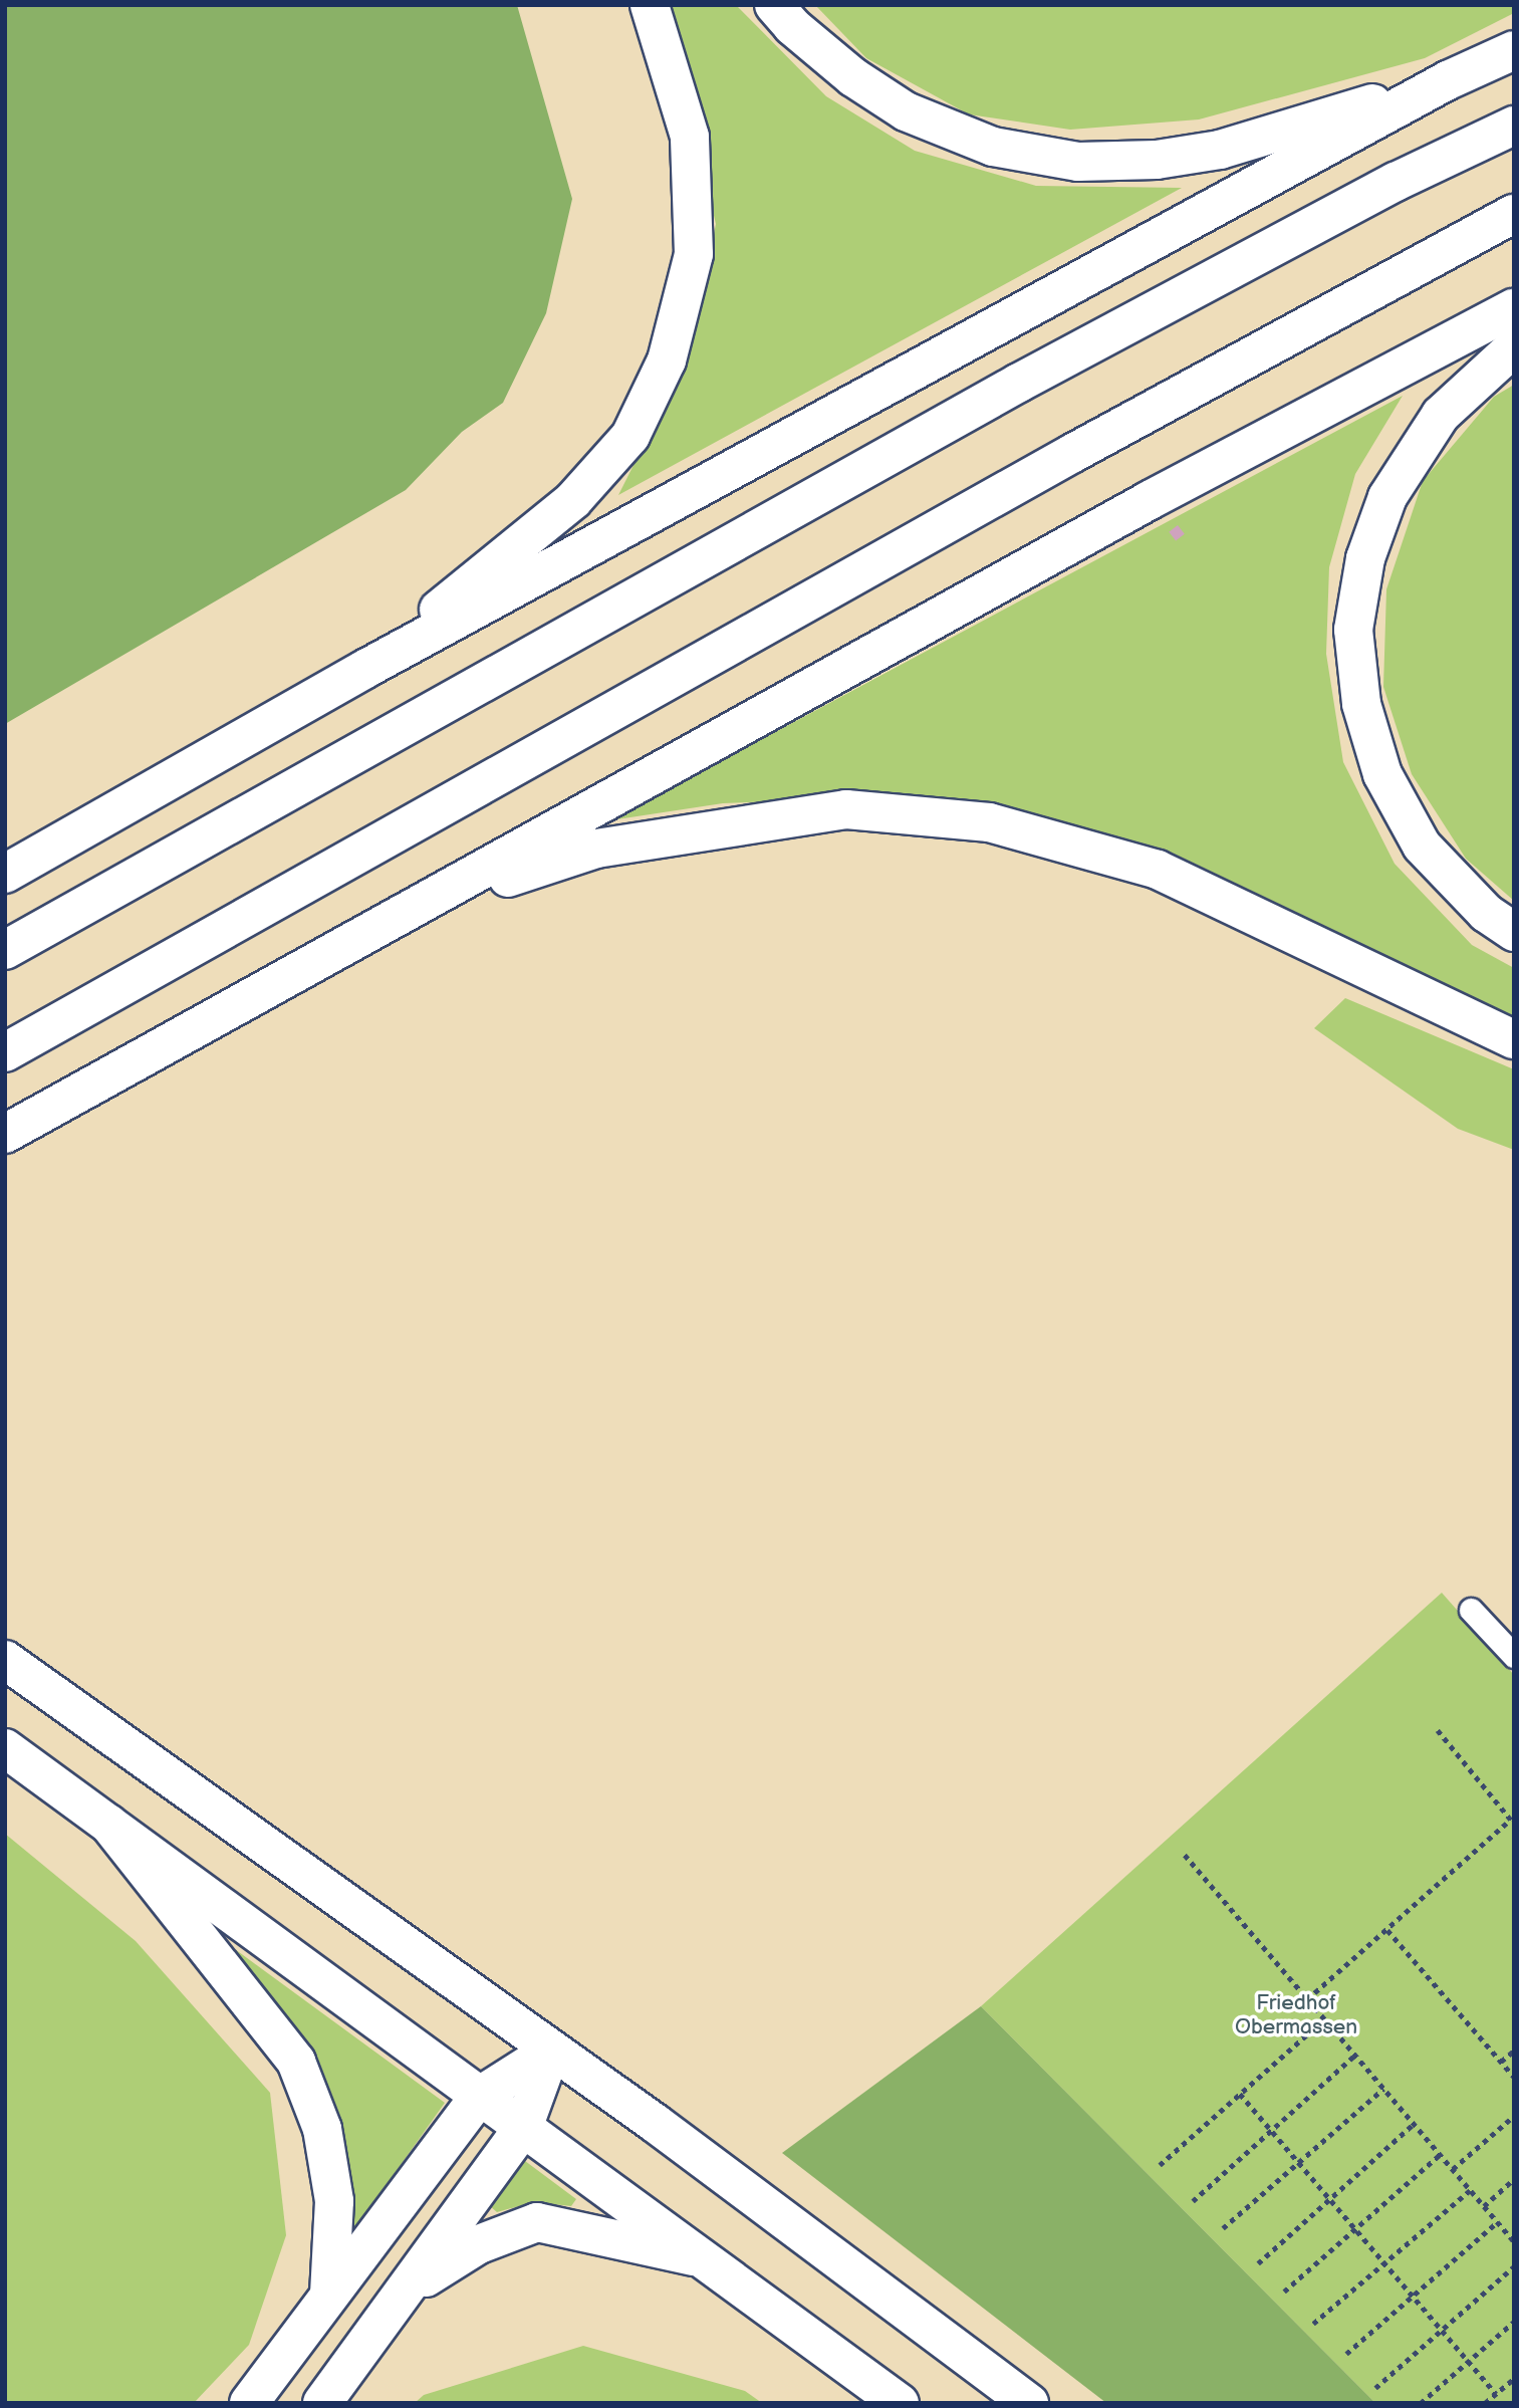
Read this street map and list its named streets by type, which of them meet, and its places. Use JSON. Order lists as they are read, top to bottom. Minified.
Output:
{"parks":["Friedhof Obermassen"]}
